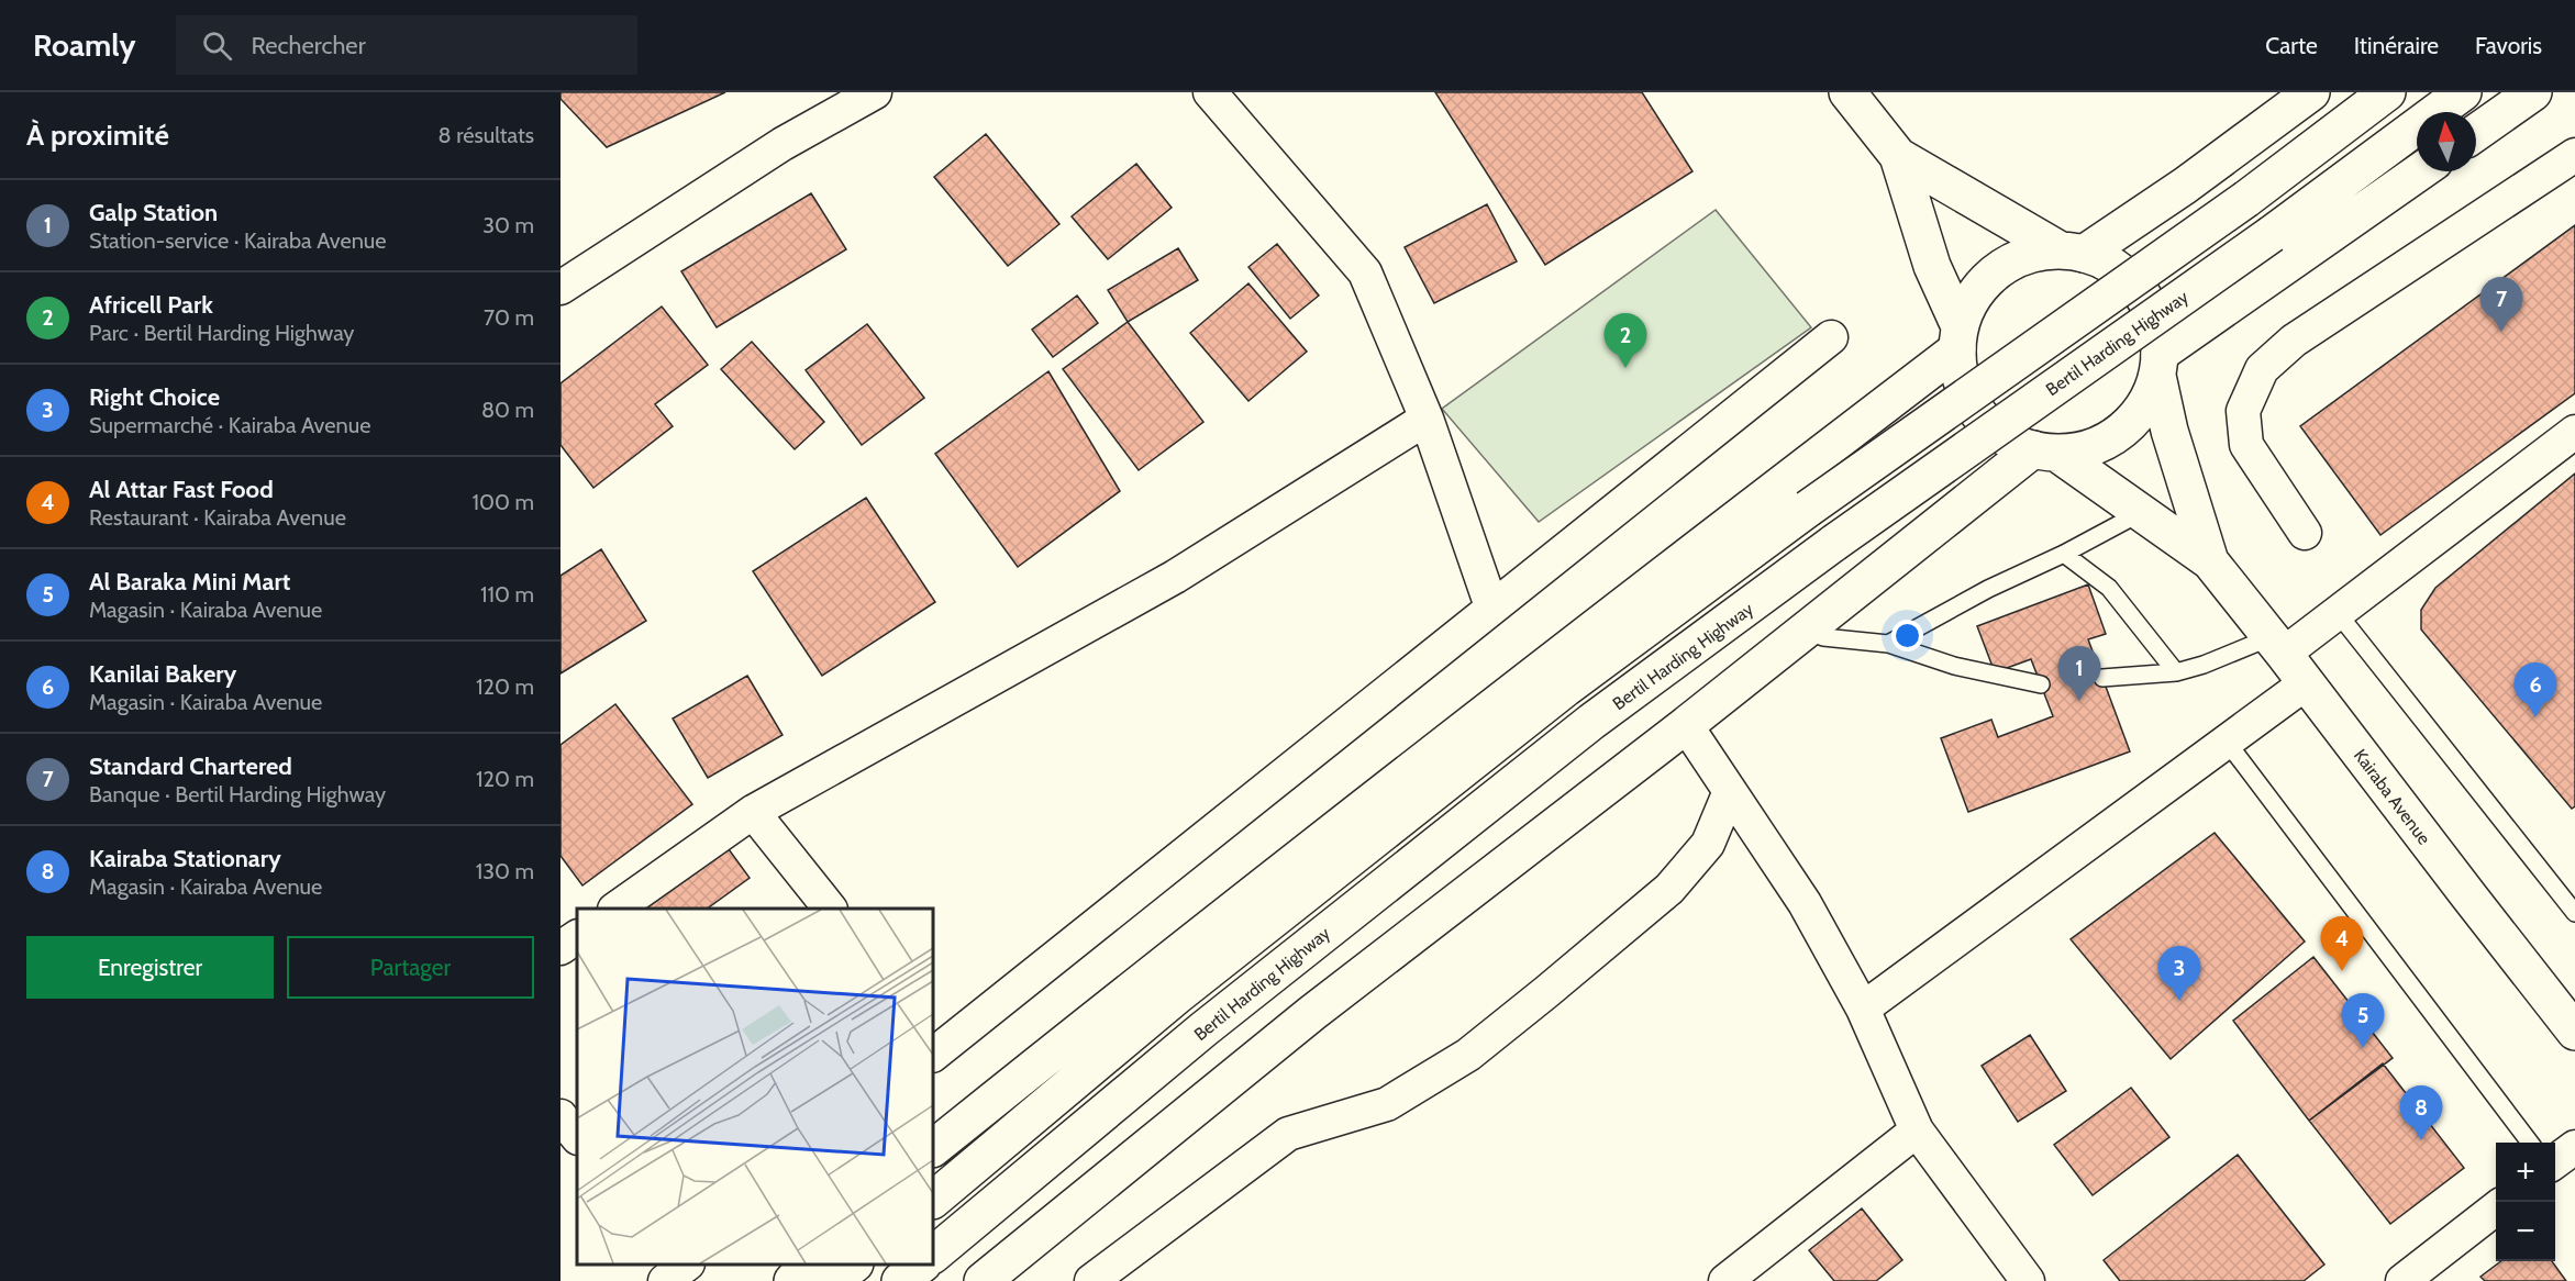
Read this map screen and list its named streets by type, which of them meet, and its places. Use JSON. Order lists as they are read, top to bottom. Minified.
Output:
{"streets":{"main road":["Bertil Harding Highway","Kairaba Avenue"]},"north":"top","page":{"header":"Roamly","search":"Rechercher","nav":["Carte","Itinéraire","Favoris"],"heading":["À proximité","8 résultats"],"list":[{"mark":"1","name":"Galp Station","note":"Station-service · Kairaba Avenue","value":"30 m"},{"mark":"2","name":"Africell Park","note":"Parc · Bertil Harding Highway","value":"70 m"},{"mark":"3","name":"Right Choice","note":"Supermarché · Kairaba Avenue","value":"80 m"},{"mark":"4","name":"Al Attar Fast Food","note":"Restaurant · Kairaba Avenue","value":"100 m"},{"mark":"5","name":"Al Baraka Mini Mart","note":"Magasin · Kairaba Avenue","value":"110 m"},{"mark":"6","name":"Kanilai Bakery","note":"Magasin · Kairaba Avenue","value":"120 m"},{"mark":"7","name":"Standard Chartered","note":"Banque · Bertil Harding Highway","value":"120 m"},{"mark":"8","name":"Kairaba Stationary","note":"Magasin · Kairaba Avenue","value":"130 m"}],"pins":["7","2","1","6","4","3","5","8"],"buttons":["Enregistrer","Partager"],"map_buttons":["+","−"]}}
